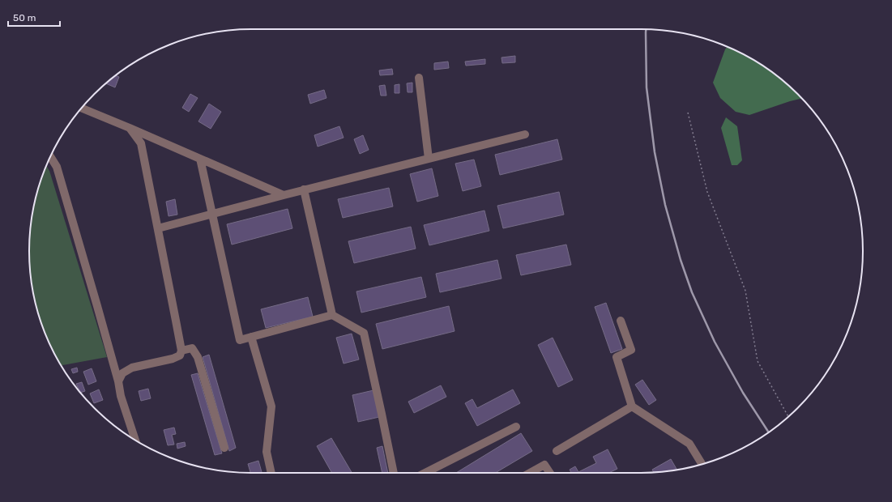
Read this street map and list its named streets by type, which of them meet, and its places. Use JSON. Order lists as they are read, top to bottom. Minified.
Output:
{"scale_bar":"50 m"}
